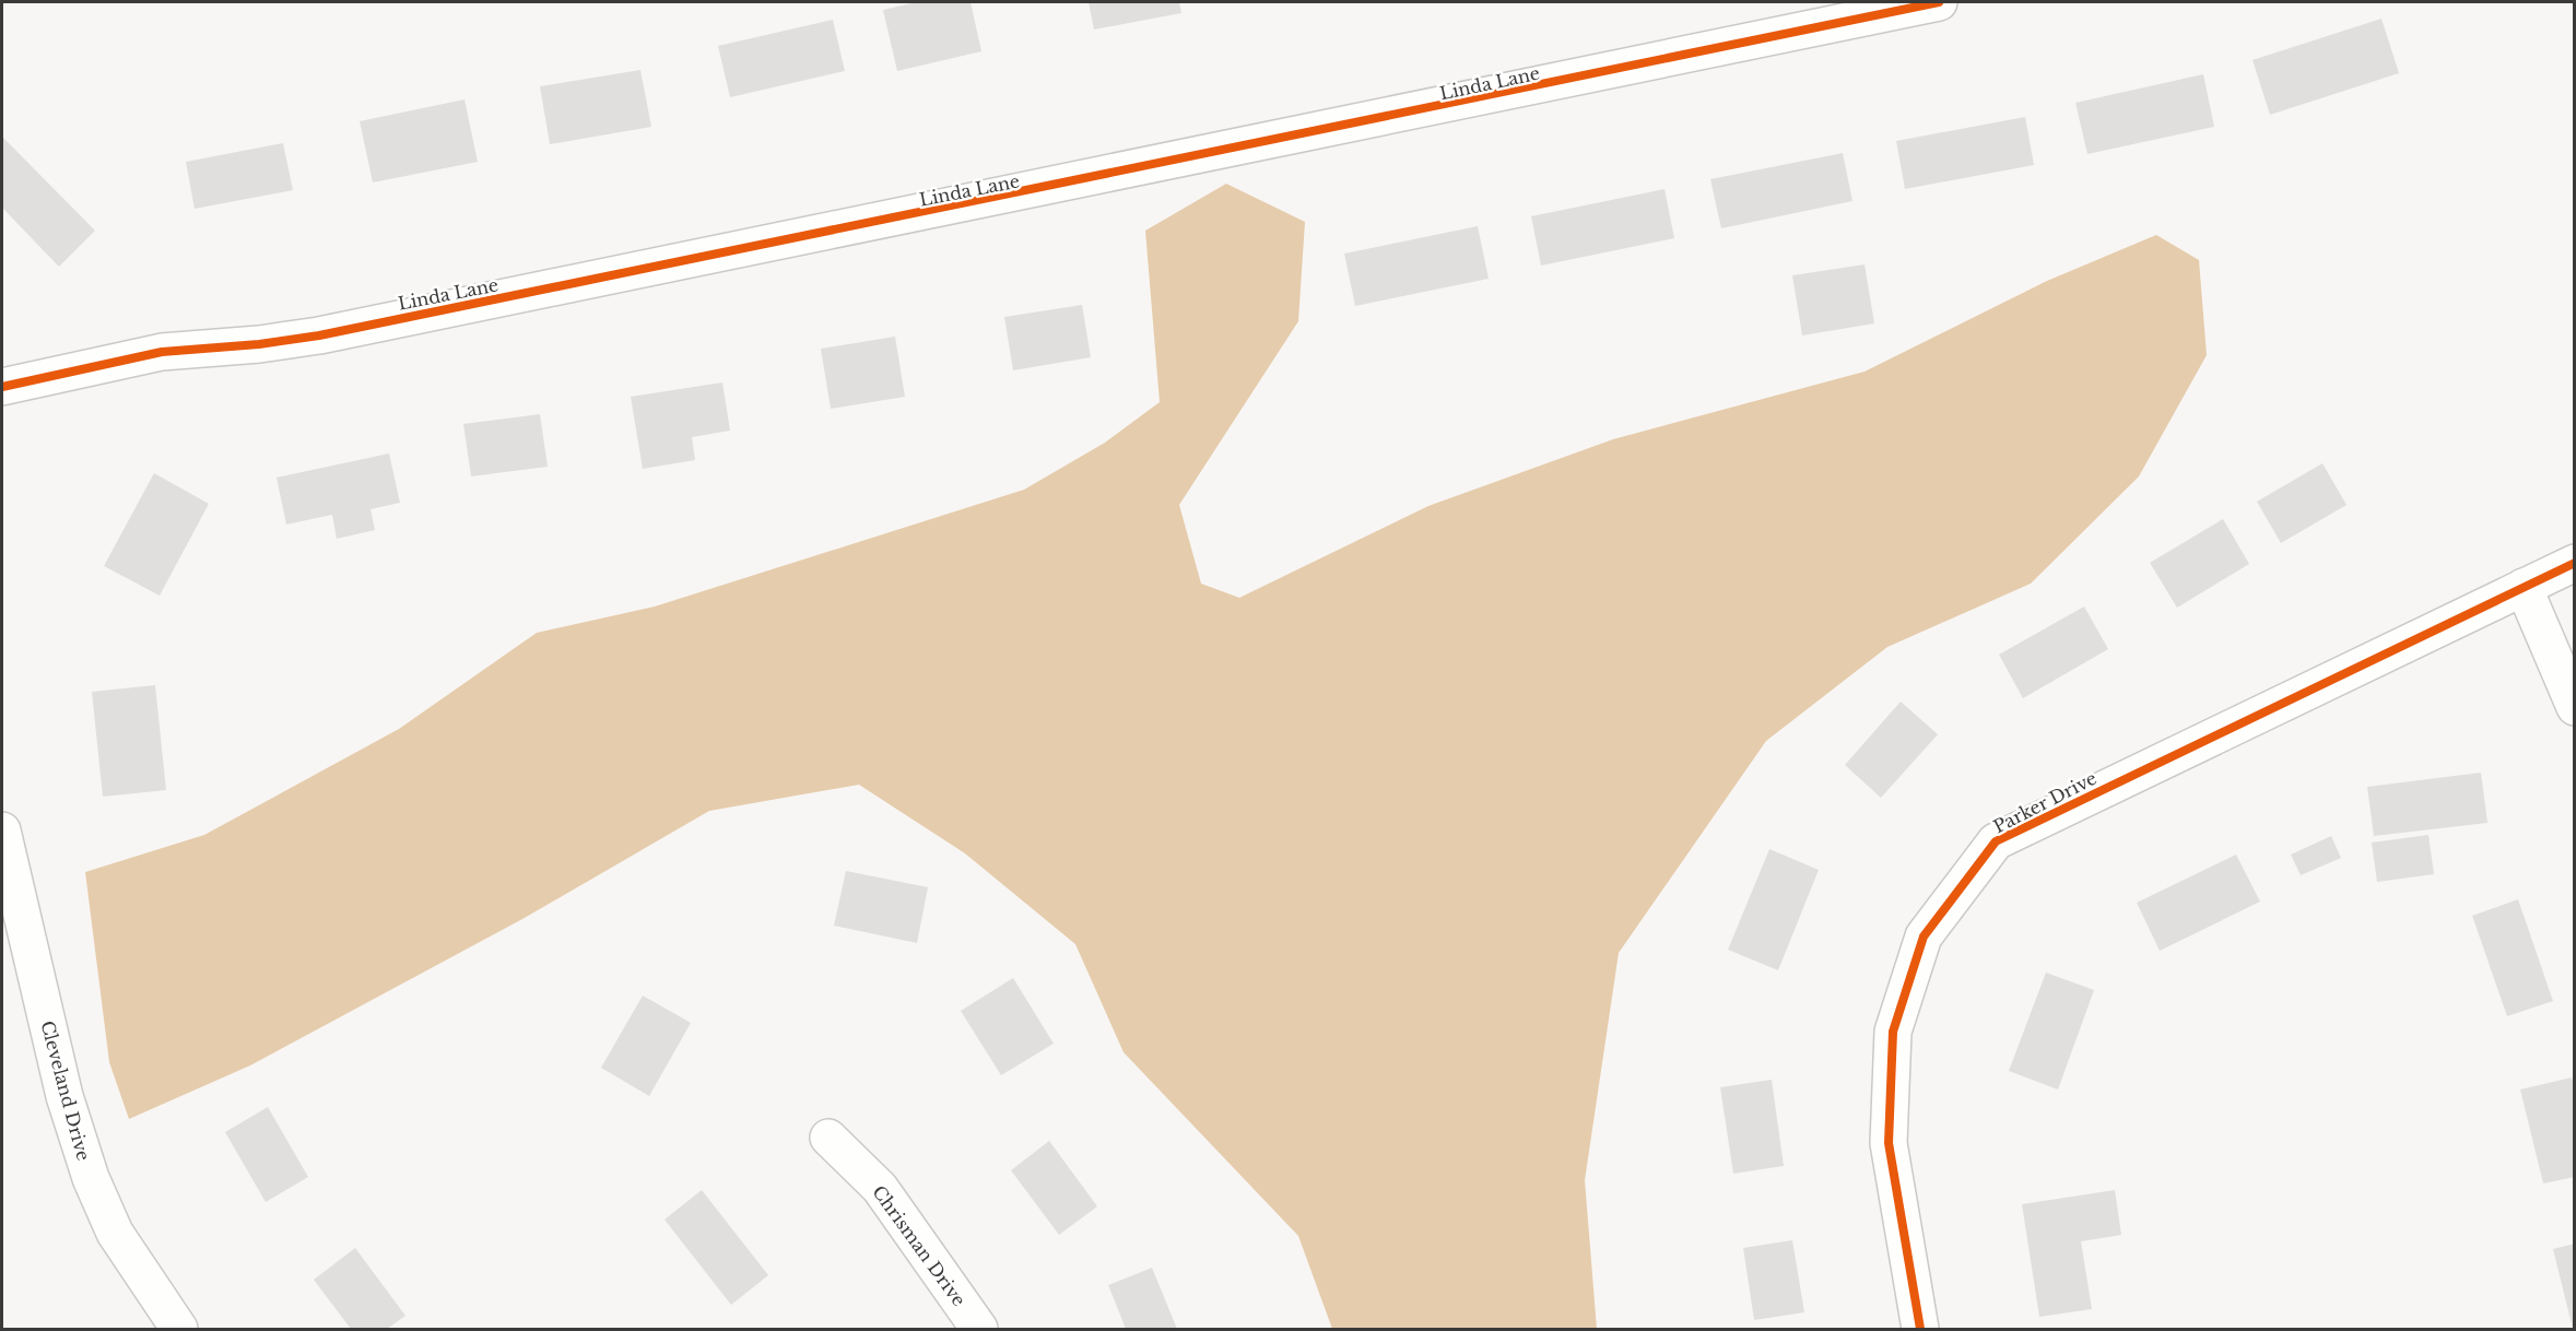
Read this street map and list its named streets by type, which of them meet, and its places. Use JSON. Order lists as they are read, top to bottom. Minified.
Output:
{"streets":{"street":["Linda Lane","Parker Drive","Cleveland Drive","Chrisman Drive"]}}
